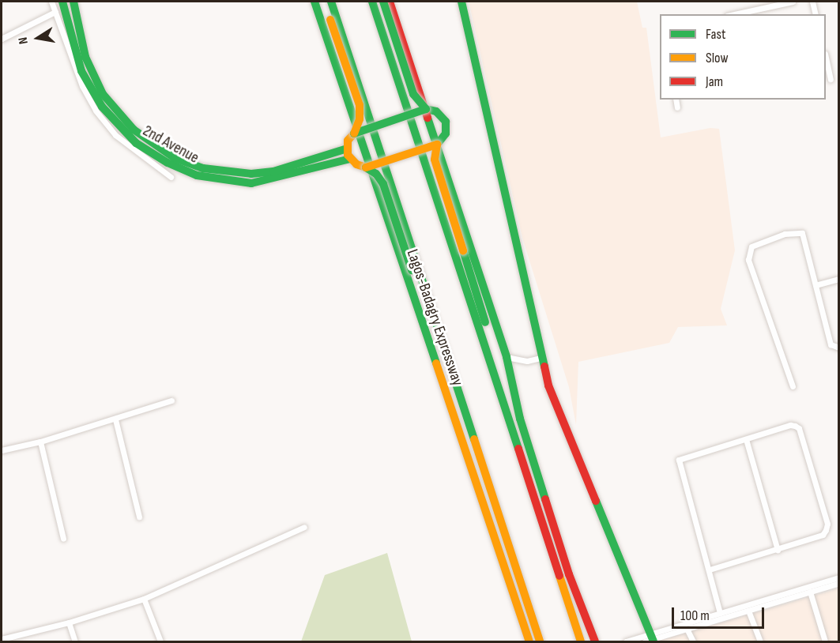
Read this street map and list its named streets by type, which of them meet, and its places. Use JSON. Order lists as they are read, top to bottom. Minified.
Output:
{"streets":{"main road":["2nd Avenue","Lagos-Badagry Expressway"]},"legend":["Fast","Slow","Jam"],"scale_bar":"100 m","north":"left"}
